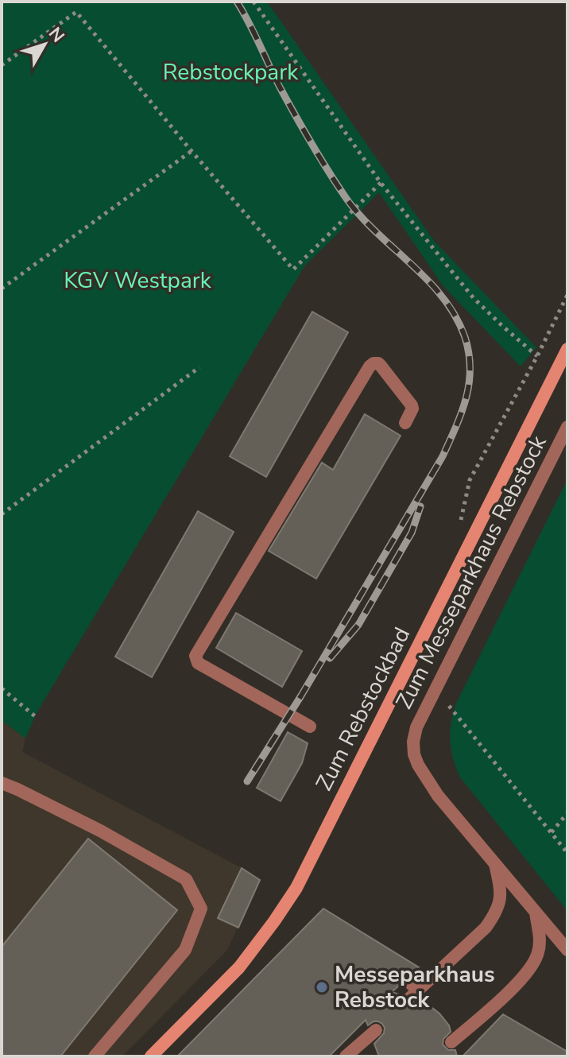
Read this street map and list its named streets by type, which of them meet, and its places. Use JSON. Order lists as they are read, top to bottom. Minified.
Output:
{"streets":{"main road":["Zum Rebstockbad"],"street":["Zum Messeparkhaus Rebstock"]},"parks":["Rebstockpark","KGV Westpark"],"places":["Messeparkhaus Rebstock"],"north":"top right"}
